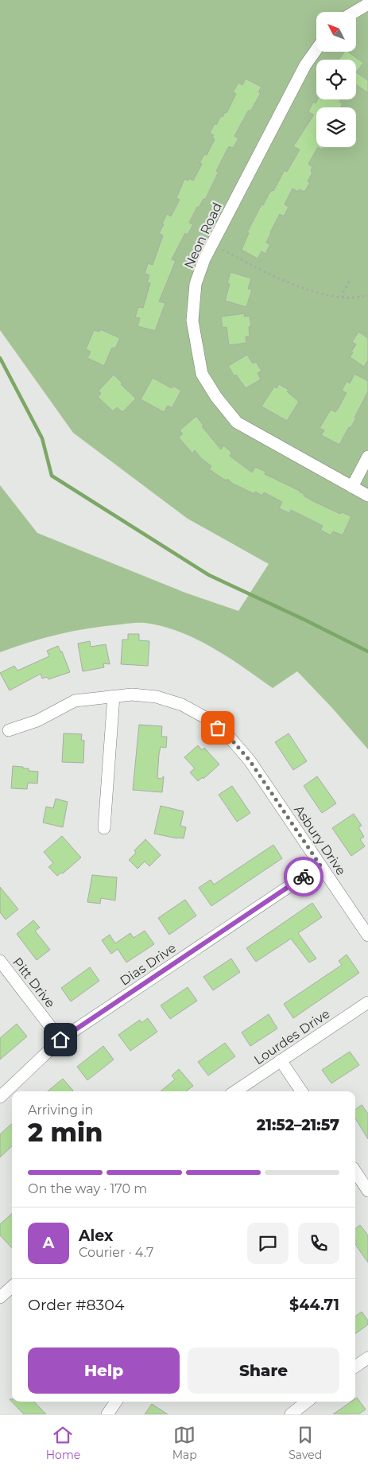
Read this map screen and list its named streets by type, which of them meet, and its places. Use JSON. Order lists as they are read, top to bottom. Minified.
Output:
{"streets":{"street":["Neon Road","Asbury Drive","Dias Drive","Pitt Drive","Lourdes Drive"]},"crossings":[["Asbury Drive","Dias Drive"],["Dias Drive","Pitt Drive"]],"north":"top left","page":{"heading":["2 min","Arriving in","21:52–21:57"],"panel":["Alex","Courier · 4.7","Order #8304","$44.71"],"bar":"On the way · 170 m","round":"A","buttons":["Help","Share"],"tabs":["Home","Map","Saved"]}}
